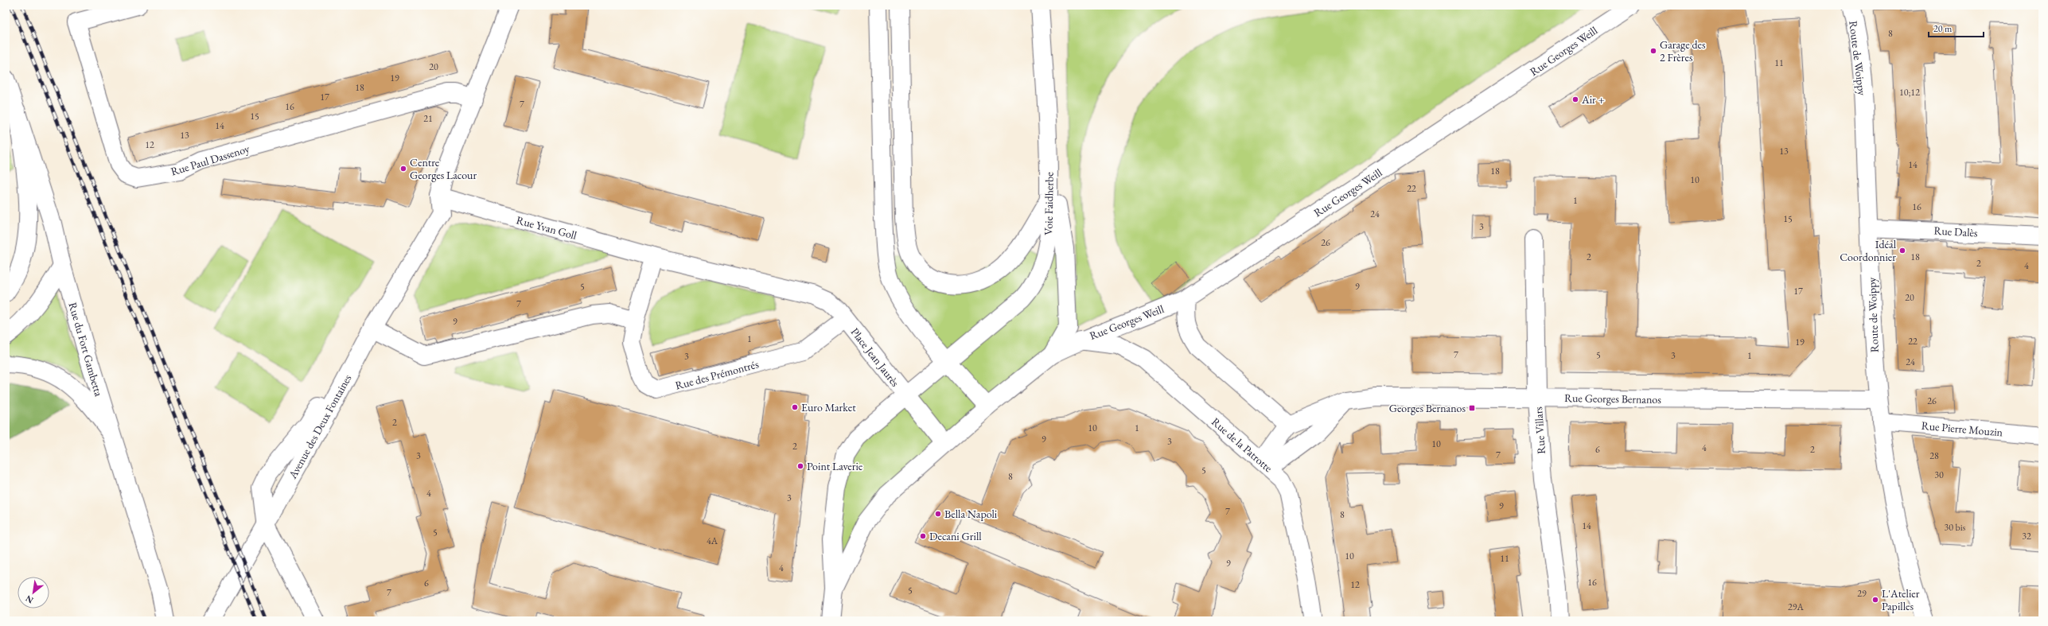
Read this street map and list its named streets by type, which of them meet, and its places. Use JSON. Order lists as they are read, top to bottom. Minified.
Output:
{"streets":{"main road":["Rue Georges Weill","Route de Woippy","Rue Paul Dassenoy","Voie Faidherbe","Rue Yvan Goll","Rue Dalès","Rue du Fort Gambetta","Place Jean Jaurès","Rue des Prémontrés","Rue Georges Bernanos","Avenue des Deux Fontaines","Rue Pierre Mouzin","Rue Villars","Rue de la Patrotte"]},"crossings":[["Rue Georges Weill","Rue de la Patrotte"],["Route de Woippy","Rue Dalès"],["Route de Woippy","Rue Georges Bernanos"],["Route de Woippy","Rue Pierre Mouzin"],["Voie Faidherbe","Place Jean Jaurès"],["Rue Yvan Goll","Place Jean Jaurès"],["Rue Yvan Goll","Rue des Prémontrés"],["Rue Yvan Goll","Avenue des Deux Fontaines"],["Place Jean Jaurès","Rue des Prémontrés"],["Rue Georges Bernanos","Rue Villars"]],"places":{"other":["Garage des 2 Frères","Air +","Centre Georges Lacour","Idéal Coordonnier","Euro Market","Point Laverie","Bella Napoli","Decani Grill","L'Atelier Papilles"],"transit":["Georges Bernanos"]},"house_numbers":["8","11","20","19","18","10;12","17","7","16","15","21","14","13","12","13","14","18","10","22","1","16","24","15","3","26","2","18","2","4","5","9","17","20","7","9","1","22","19","7","5","3","1","3","24","26","2","10","1","9","3","10","2","4","6","2","7","3","28","5","30","8","4","3","9","7","8","14","30 bis","5","32","4A","10","11","9","4","16","6","12","5","7","29","29A"],"scale_bar":"20 m","north":"bottom left"}
